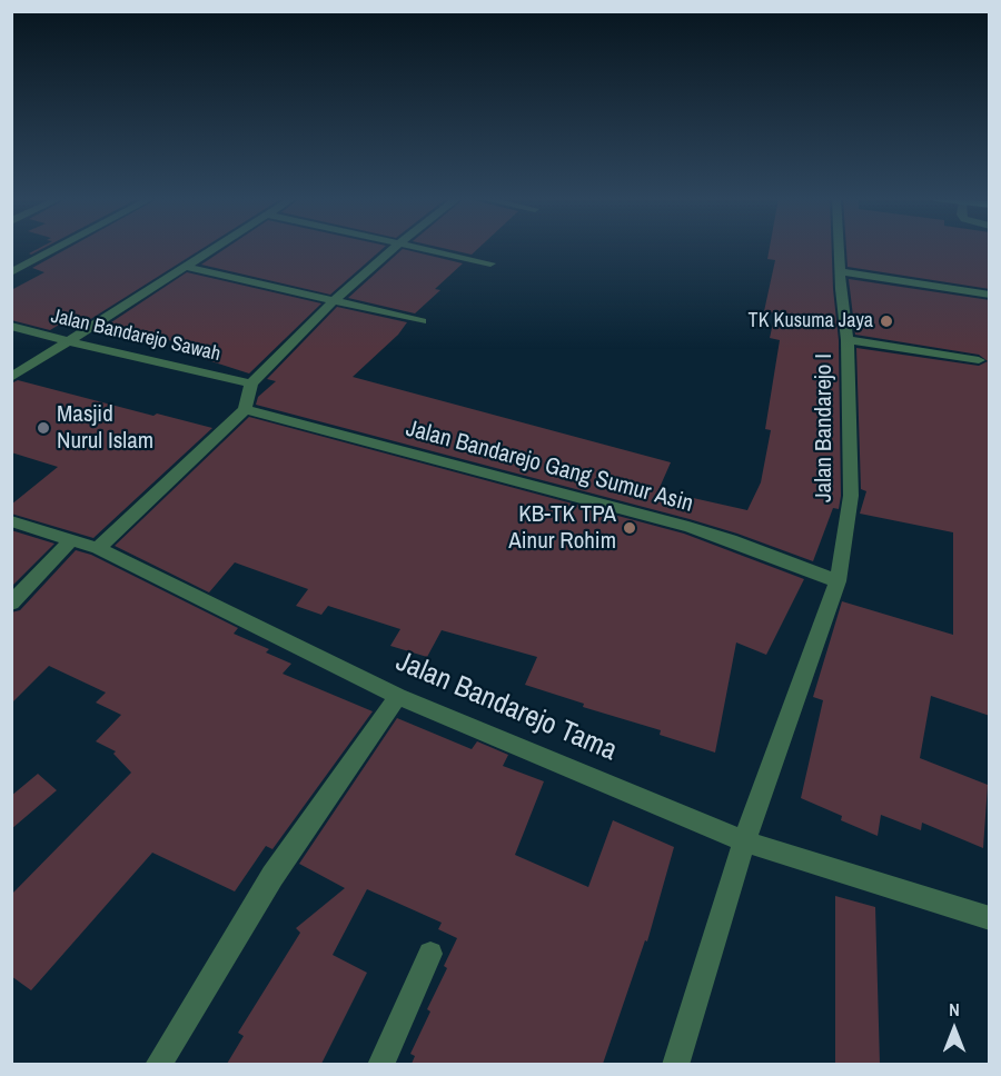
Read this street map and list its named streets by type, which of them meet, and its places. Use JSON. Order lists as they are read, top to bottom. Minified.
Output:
{"streets":{"street":["Jalan Bandarejo Sawah","Jalan Bandarejo I","Jalan Bandarejo Gang Sumur Asin","Jalan Bandarejo Tama"]},"crossings":[["Jalan Bandarejo I","Jalan Bandarejo Gang Sumur Asin"],["Jalan Bandarejo I","Jalan Bandarejo Tama"]],"places":["TK Kusuma Jaya","Masjid Nurul Islam","KB-TK TPA Ainur Rohim"],"north":"top"}
